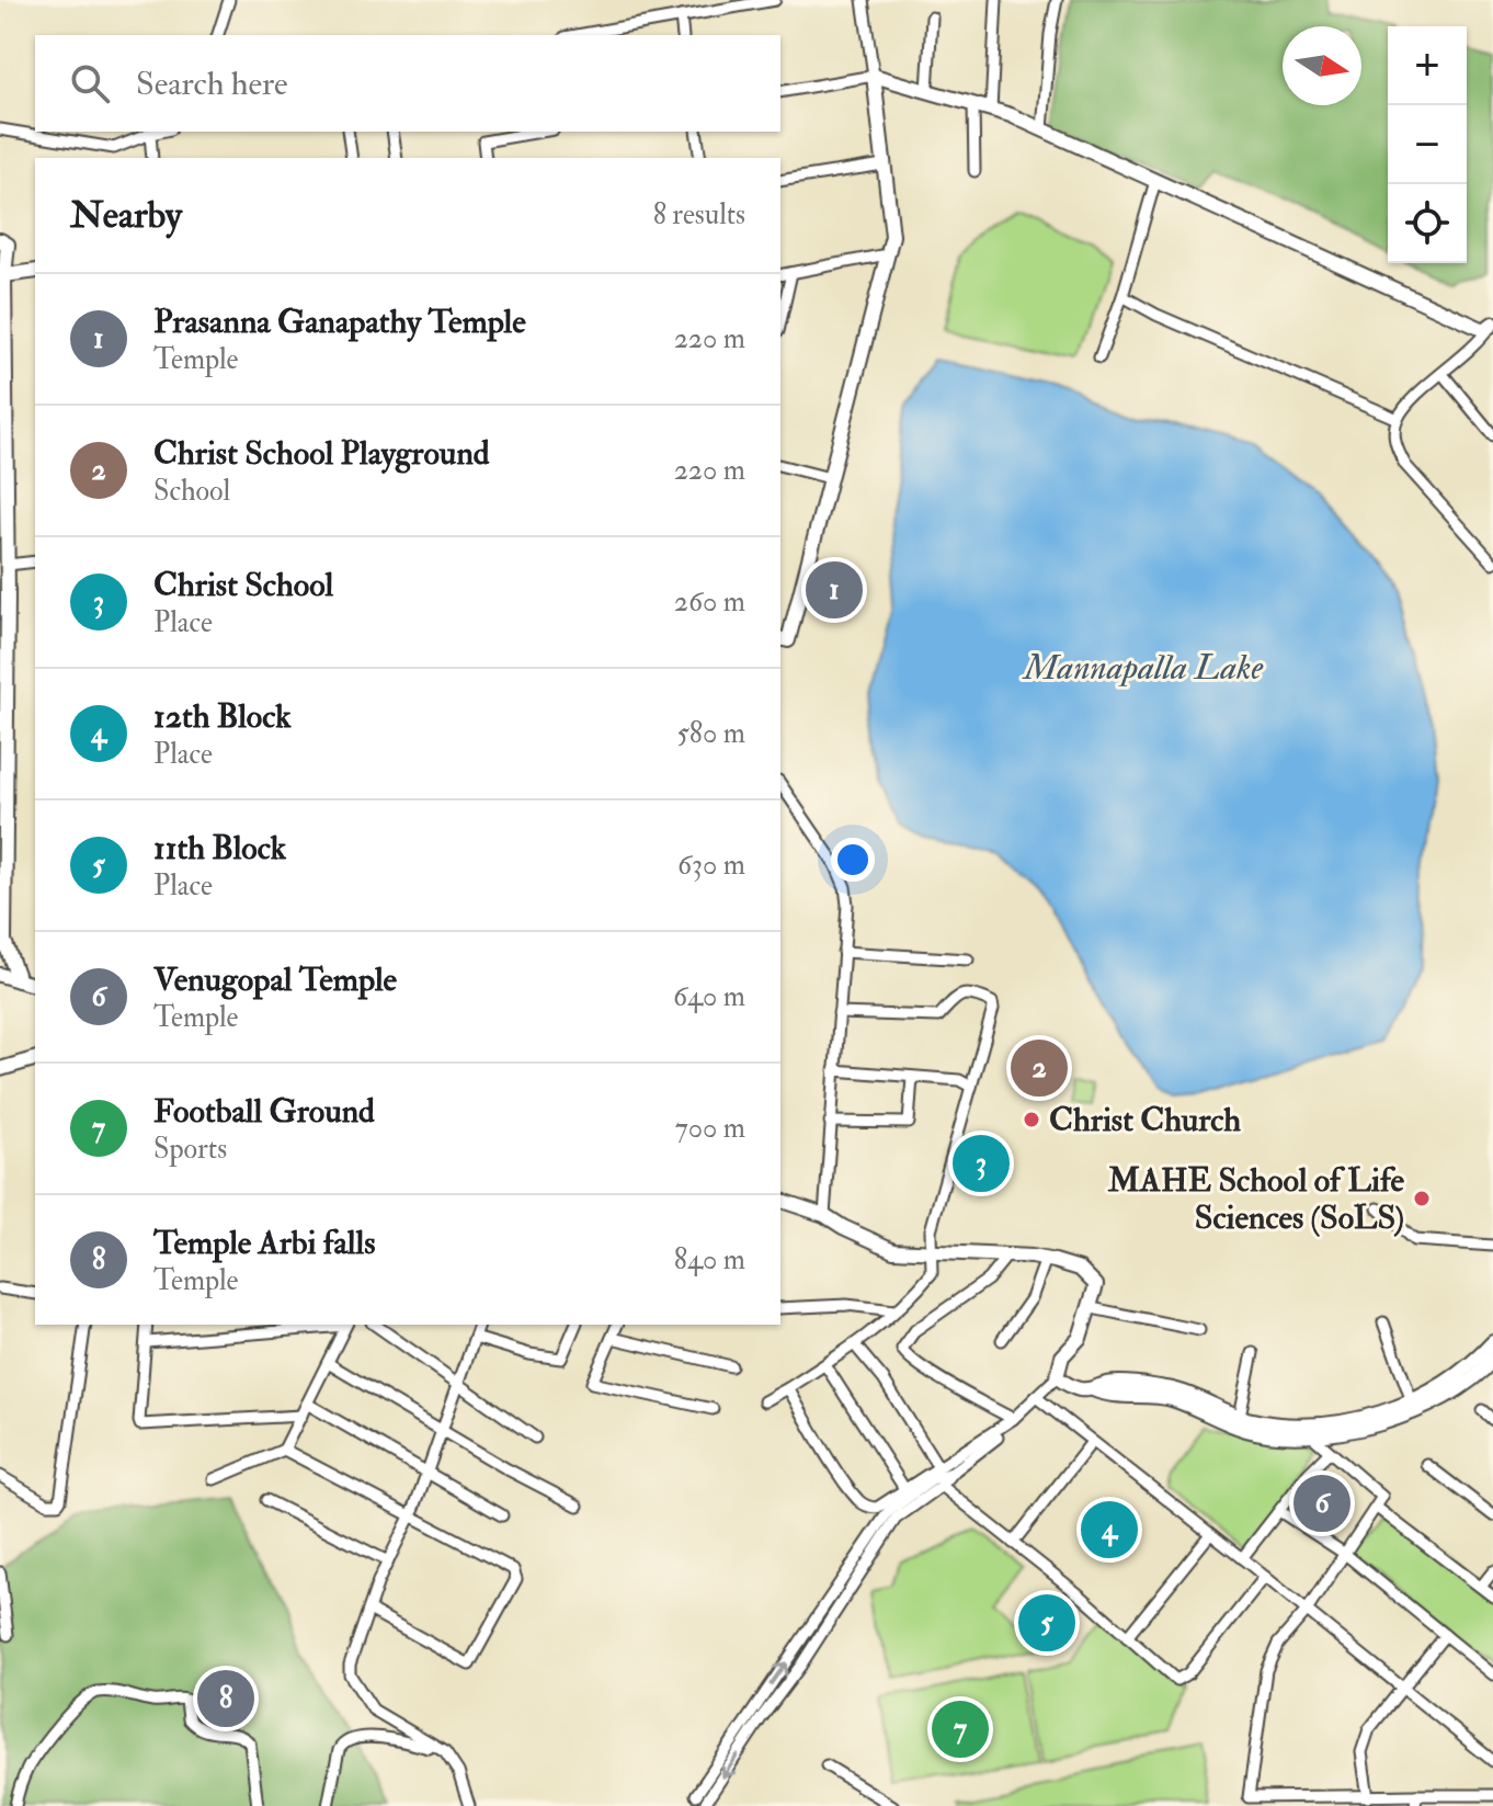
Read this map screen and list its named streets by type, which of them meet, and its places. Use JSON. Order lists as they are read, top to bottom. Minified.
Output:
{"water":["Mannapalla Lake"],"places":["Christ Church","MAHE School of Life Sciences (SoLS)"],"north":"right","page":{"map_buttons":["+","−"],"search":"Search here","heading":["Nearby","8 results"],"list":[{"mark":"1","name":"Prasanna Ganapathy Temple","note":"Temple","value":"220 m"},{"mark":"2","name":"Christ School Playground","note":"School","value":"220 m"},{"mark":"3","name":"Christ School","note":"Place","value":"260 m"},{"mark":"4","name":"12th Block","note":"Place","value":"580 m"},{"mark":"5","name":"11th Block","note":"Place","value":"630 m"},{"mark":"6","name":"Venugopal Temple","note":"Temple","value":"640 m"},{"mark":"7","name":"Football Ground","note":"Sports","value":"700 m"},{"mark":"8","name":"Temple Arbi falls","note":"Temple","value":"840 m"}],"pins":["1","2","3","6","4","5","8","7"]}}
